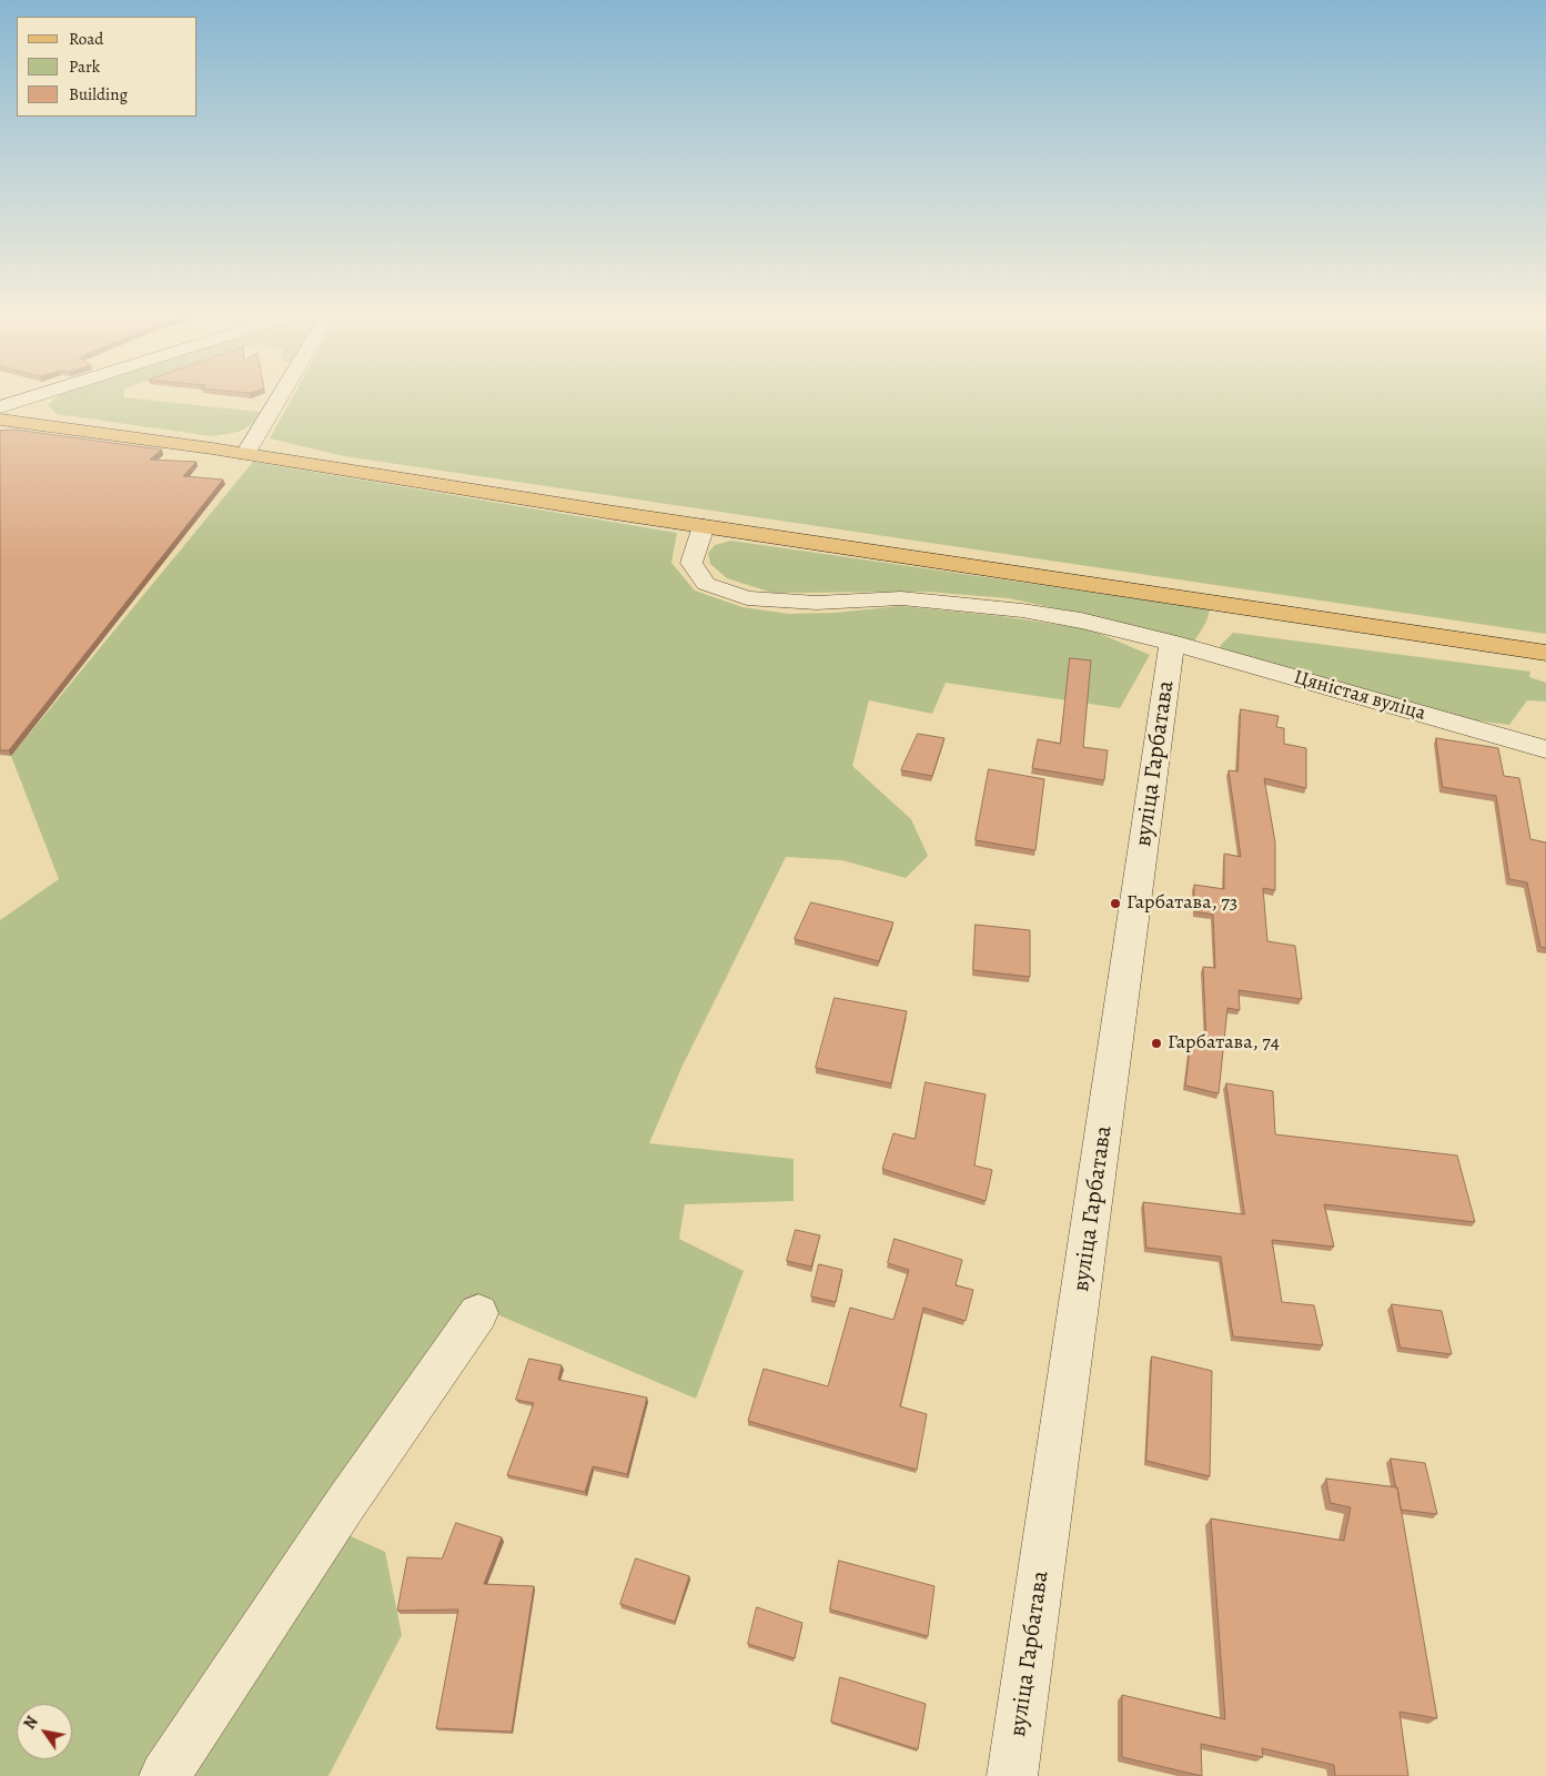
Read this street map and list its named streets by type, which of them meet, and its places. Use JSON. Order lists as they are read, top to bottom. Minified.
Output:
{"streets":{"street":["Цяністая вуліца","вуліца Гарбатава"]},"crossings":[["Цяністая вуліца","вуліца Гарбатава"]],"places":["Гарбатава, 73","Гарбатава, 74"],"legend":["Road","Park","Building"],"north":"top left"}
